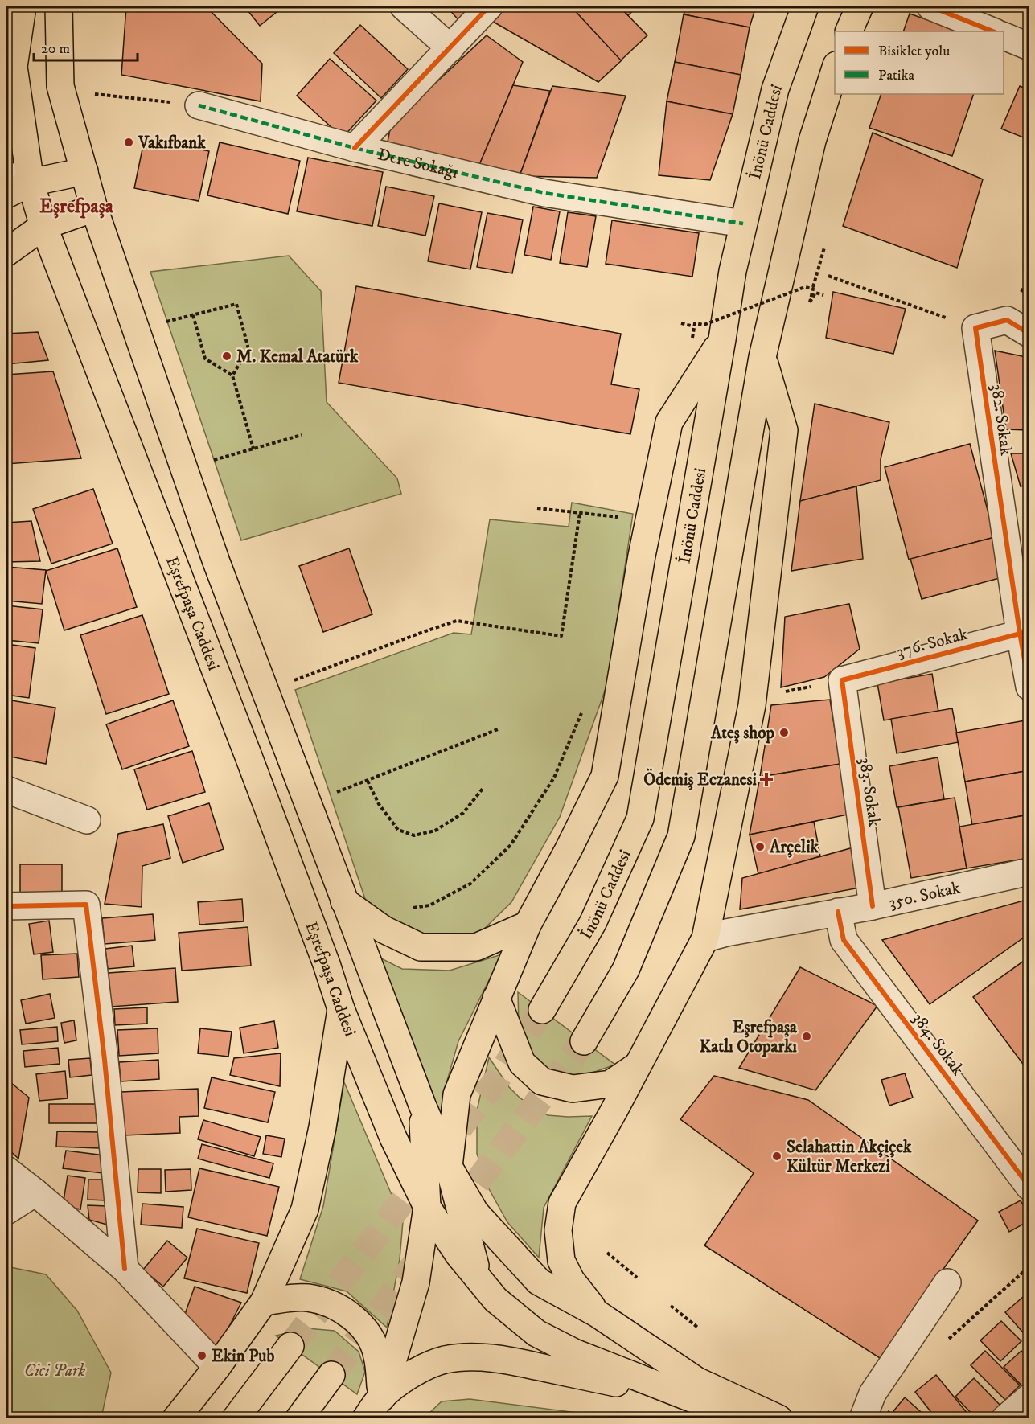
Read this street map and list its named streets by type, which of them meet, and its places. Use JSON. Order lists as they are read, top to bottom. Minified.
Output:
{"streets":{"main road":["İnönü Caddesi","Eşrefpaşa Caddesi"],"street":["Dere Sokağı","382. Sokak","376. Sokak","383. Sokak","350. Sokak","384. Sokak"]},"crossings":[["İnönü Caddesi","Dere Sokağı"],["382. Sokak","376. Sokak"],["376. Sokak","383. Sokak"],["383. Sokak","350. Sokak"],["350. Sokak","384. Sokak"]],"districts":["Eşrefpaşa"],"parks":["Cici Park"],"places":{"other":["Vakıfbank","M. Kemal Atatürk","Ateş shop","Arçelik","Eşrefpaşa Katlı Otoparkı","Selahattin Akçiçek Kültür Merkezi","Ekin Pub"],"health":["Ödemiş Eczanesi"]},"legend":["Bisiklet yolu","Patika"],"scale_bar":"20 m"}
